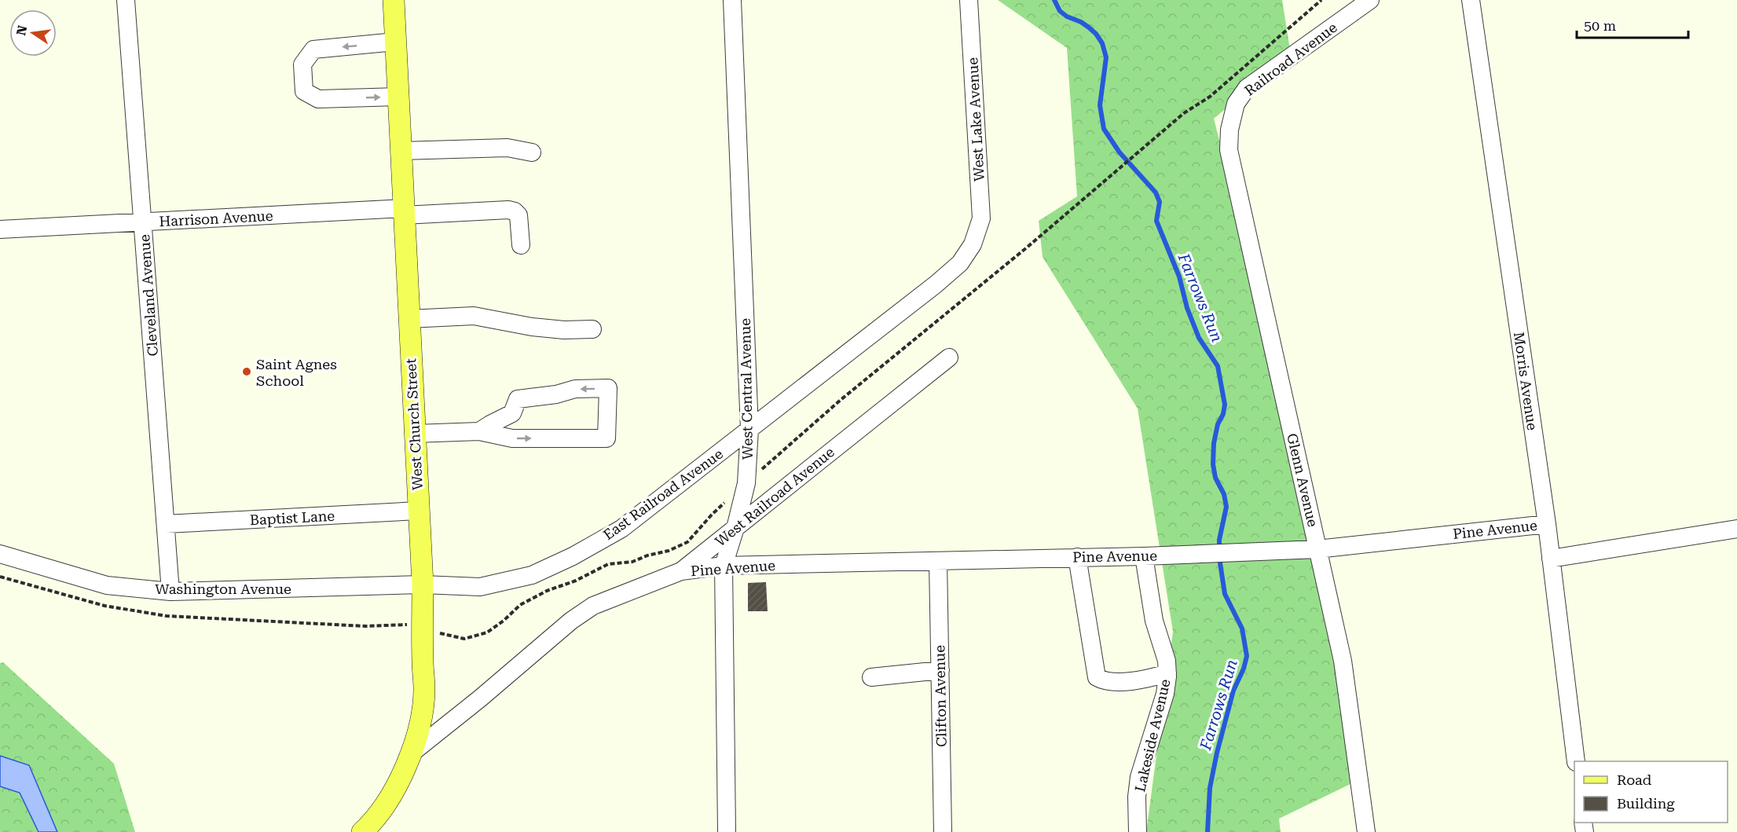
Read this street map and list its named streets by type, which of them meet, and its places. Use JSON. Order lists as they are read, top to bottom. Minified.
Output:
{"streets":{"main road":["West Church Street"],"street":["Railroad Avenue","West Lake Avenue","Harrison Avenue","Cleveland Avenue","Morris Avenue","West Central Avenue","Glenn Avenue","East Railroad Avenue","West Railroad Avenue","Baptist Lane","Pine Avenue","Washington Avenue","Clifton Avenue","Lakeside Avenue"]},"crossings":[["Railroad Avenue","Glenn Avenue"],["West Lake Avenue","East Railroad Avenue"],["Harrison Avenue","Cleveland Avenue"],["Harrison Avenue","West Church Street"],["Cleveland Avenue","Baptist Lane"],["Cleveland Avenue","Washington Avenue"],["Morris Avenue","Pine Avenue"],["West Central Avenue","East Railroad Avenue"],["West Central Avenue","West Railroad Avenue"],["West Central Avenue","Pine Avenue"],["West Church Street","East Railroad Avenue"],["West Church Street","West Railroad Avenue"],["West Church Street","Baptist Lane"],["West Church Street","Washington Avenue"],["Glenn Avenue","Pine Avenue"],["East Railroad Avenue","Washington Avenue"],["West Railroad Avenue","Pine Avenue"],["Pine Avenue","Clifton Avenue"],["Pine Avenue","Lakeside Avenue"]],"water":["Farrows Run"],"places":["Saint Agnes School"],"legend":["Road","Building"],"scale_bar":"50 m","north":"left"}
